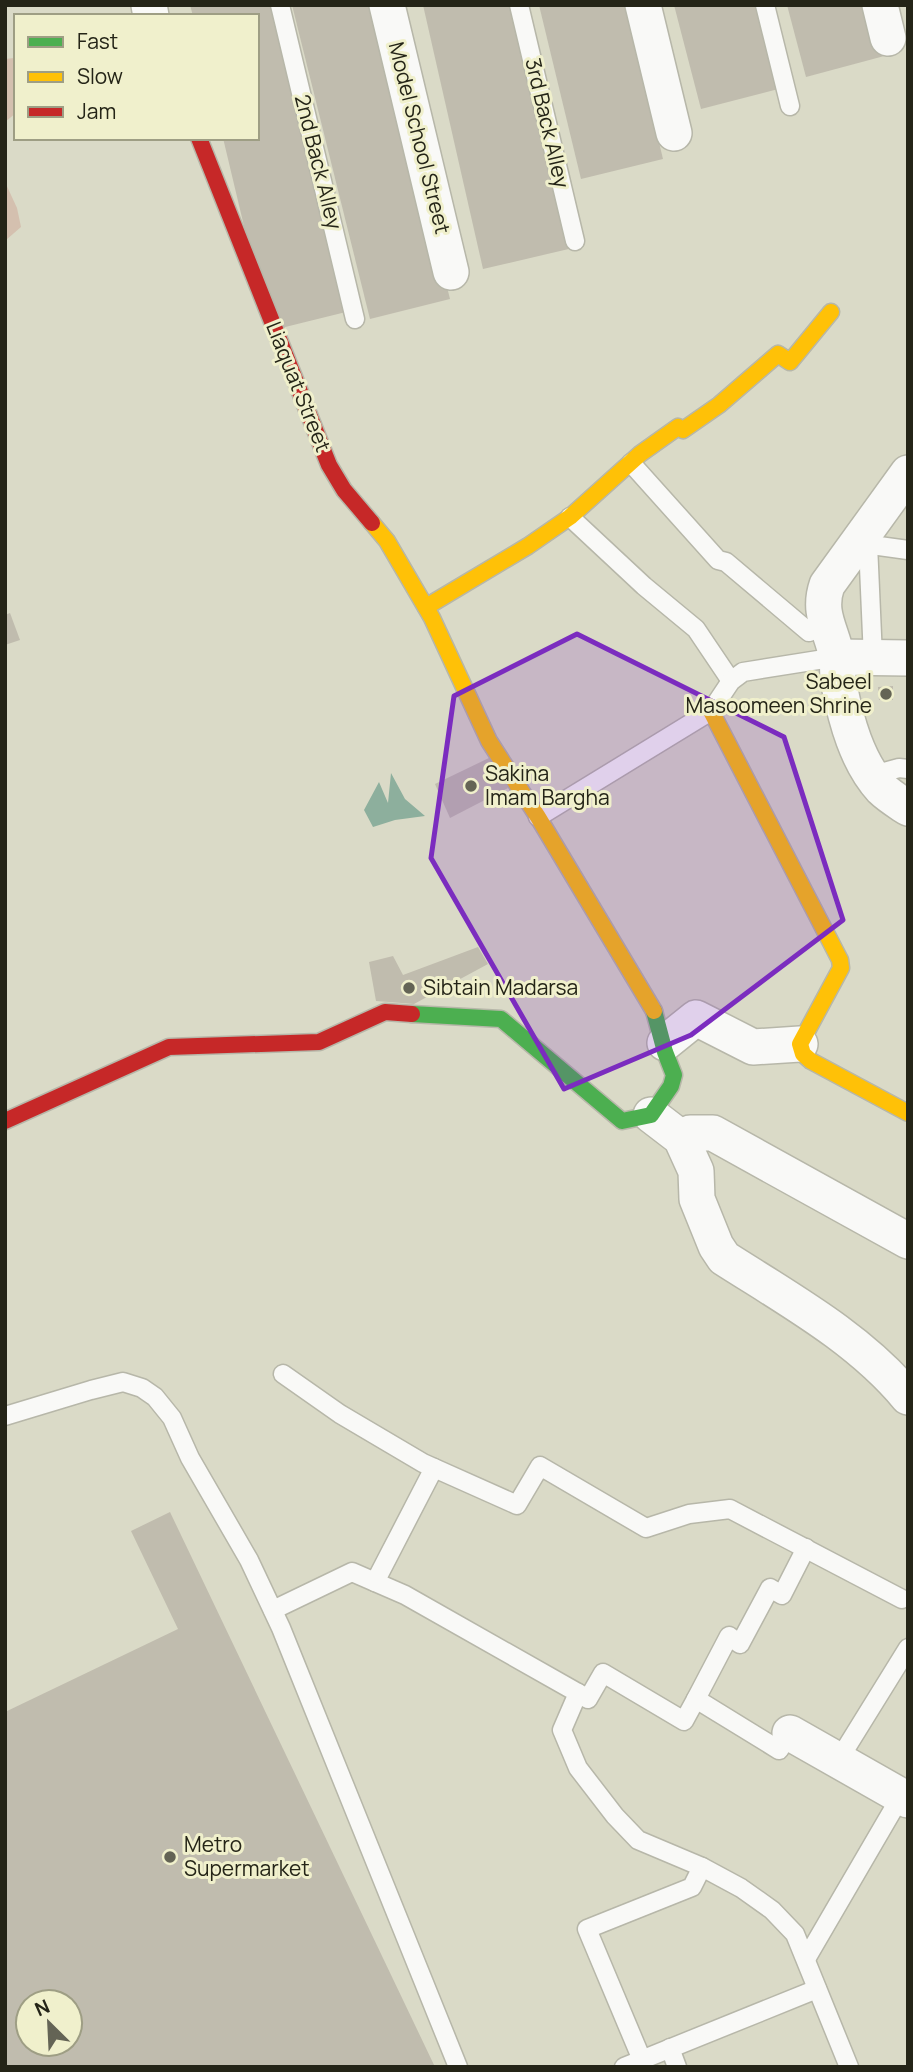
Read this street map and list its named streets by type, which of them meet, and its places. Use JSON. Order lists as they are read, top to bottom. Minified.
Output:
{"streets":{"street":["Model School Street","Liaquat Street"],"lane":["3rd Back Alley","2nd Back Alley"]},"places":["Sabeel Masoomeen Shrine","Sakina Imam Bargha","Sibtain Madarsa","Metro Supermarket"],"legend":["Fast","Slow","Jam"],"north":"top left"}
